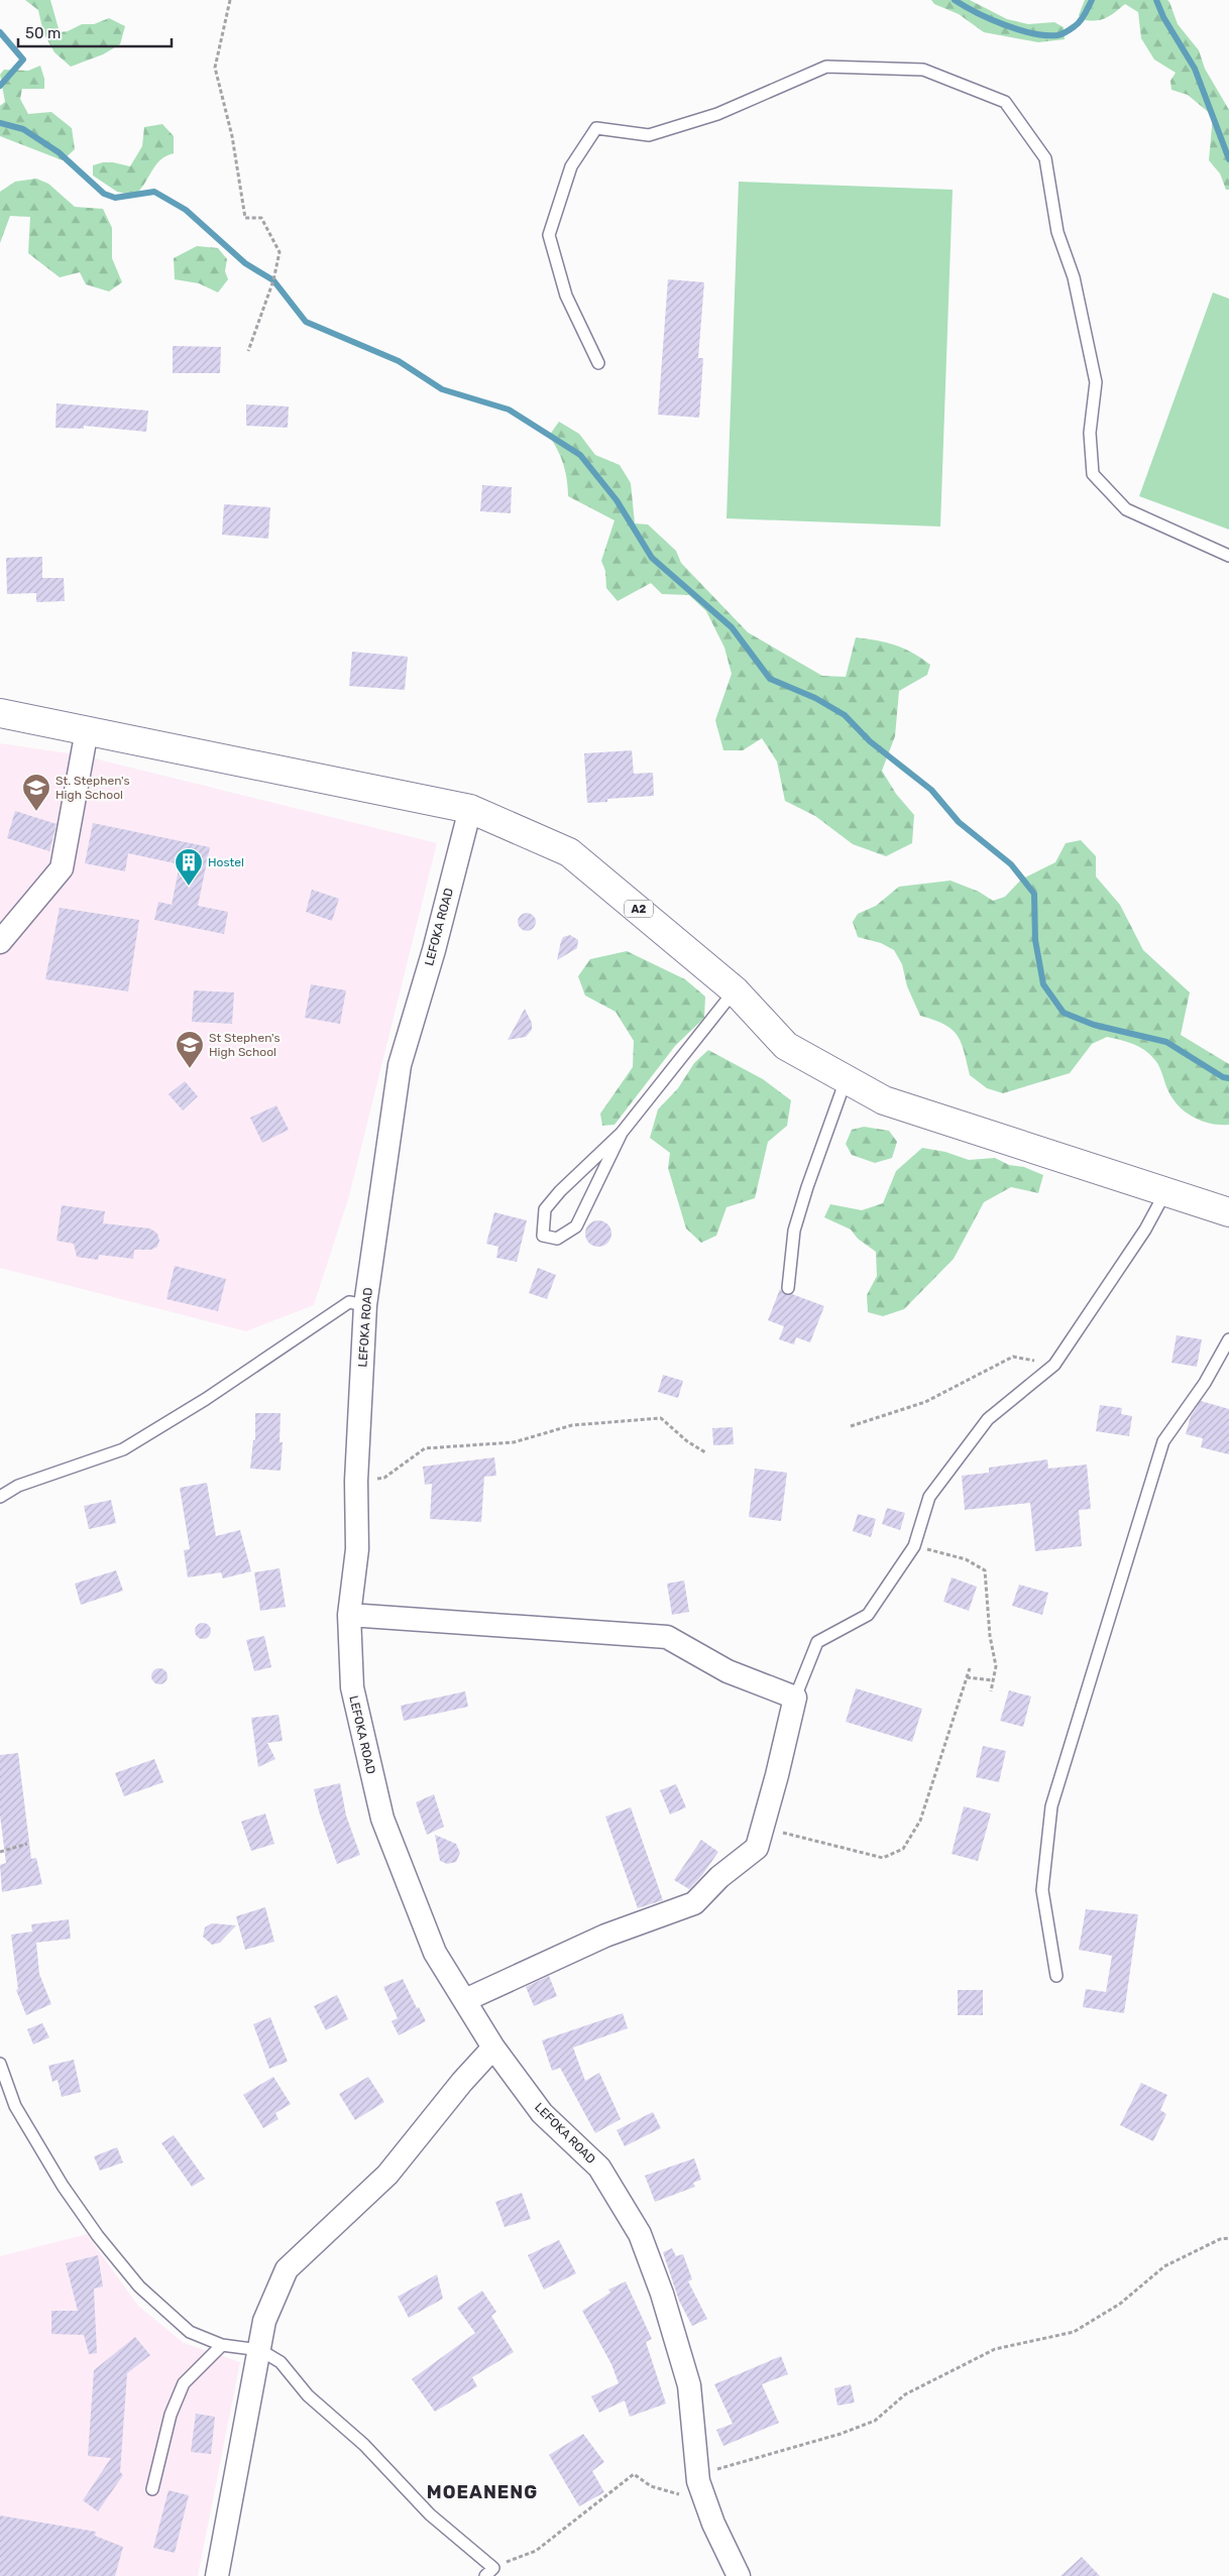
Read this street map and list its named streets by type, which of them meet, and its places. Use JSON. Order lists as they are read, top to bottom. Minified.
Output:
{"streets":{"main road":["A2"],"street":["LEFOKA ROAD"]},"crossings":[["A2","LEFOKA ROAD"]],"districts":["MOEANENG"],"places":{"school or university":["St. Stephen's High School","St Stephen's High School"],"building":["Hostel"]},"scale_bar":"50 m"}
